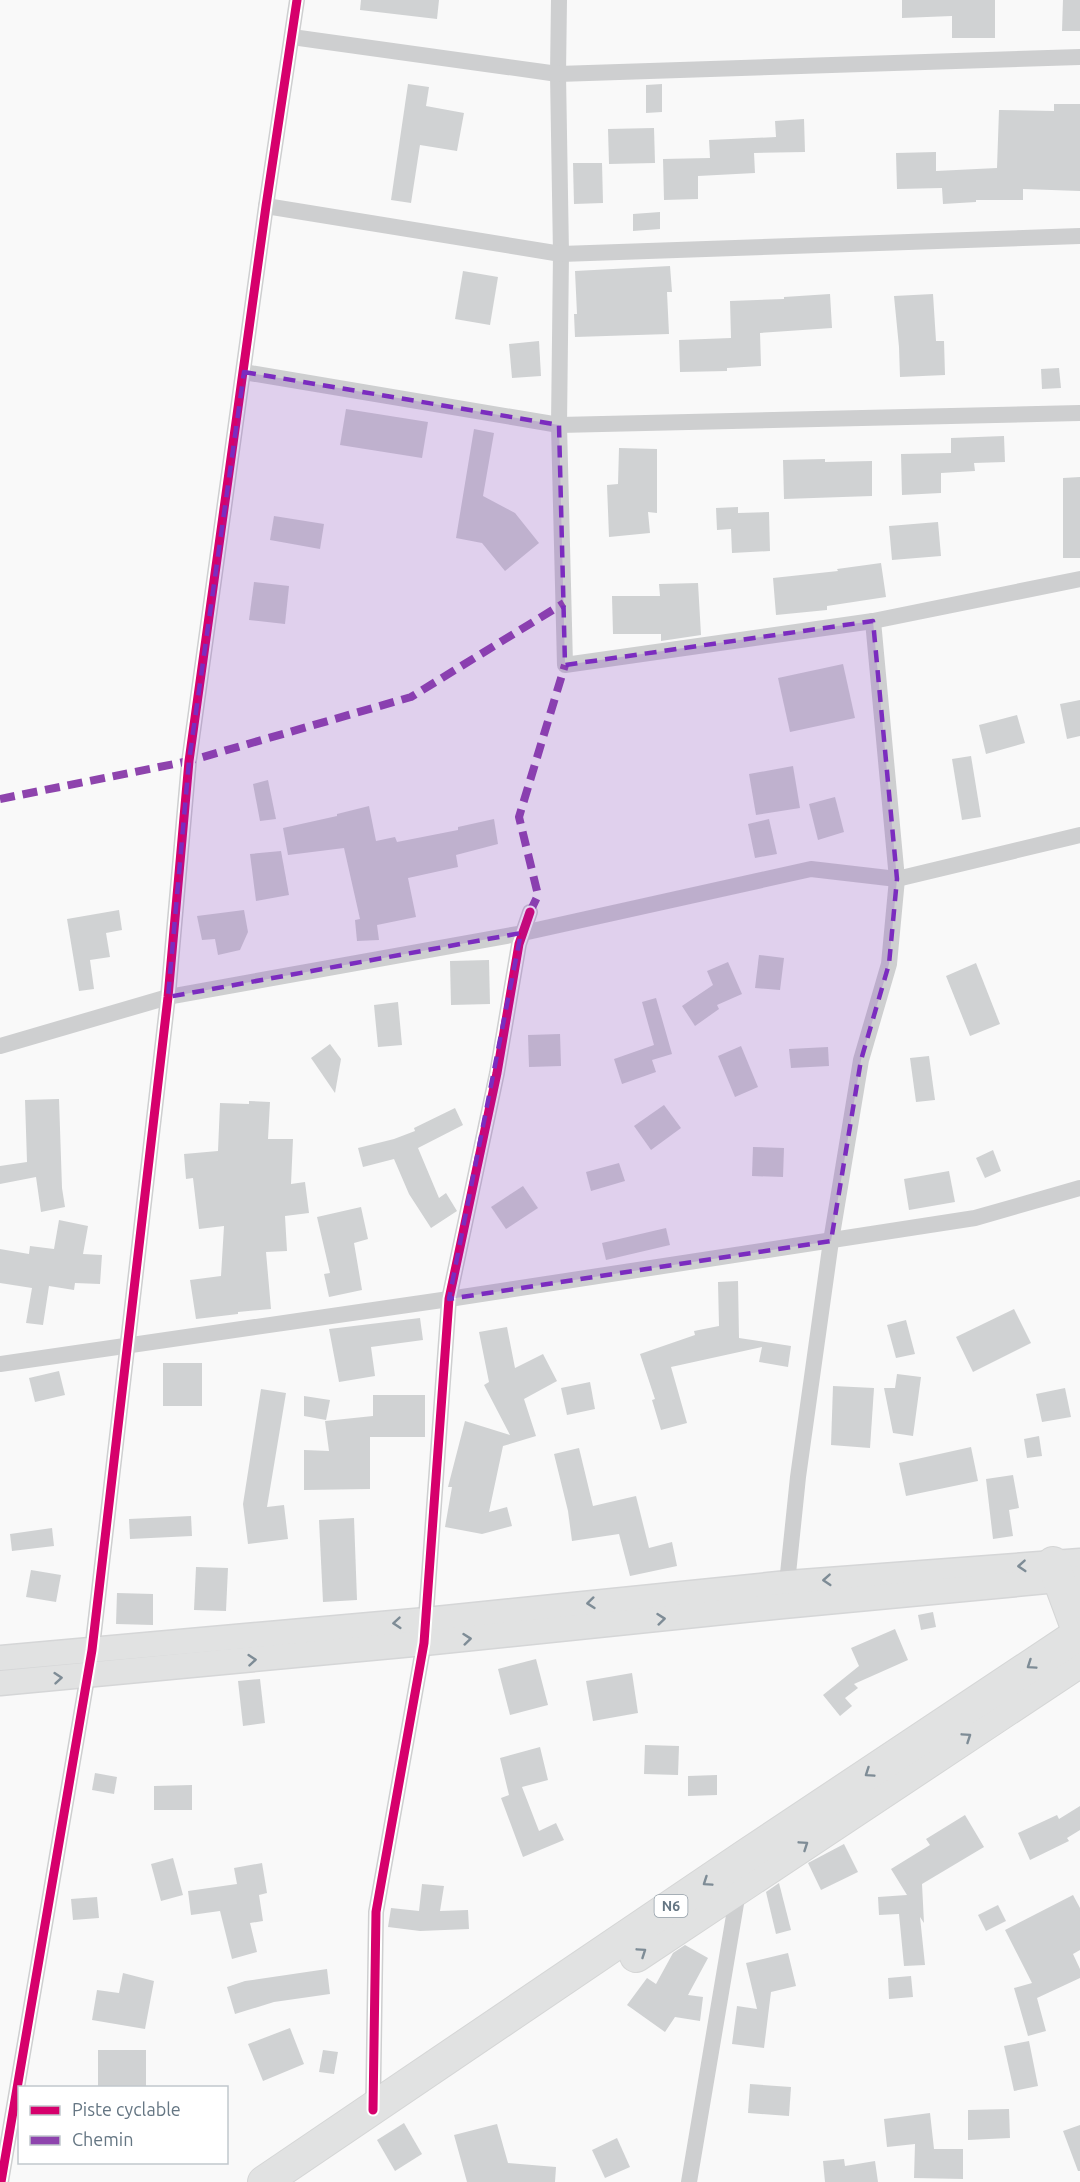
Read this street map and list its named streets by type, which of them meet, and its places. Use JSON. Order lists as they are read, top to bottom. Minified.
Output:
{"streets":{"highway":["N6"]},"legend":["Piste cyclable","Chemin"]}
